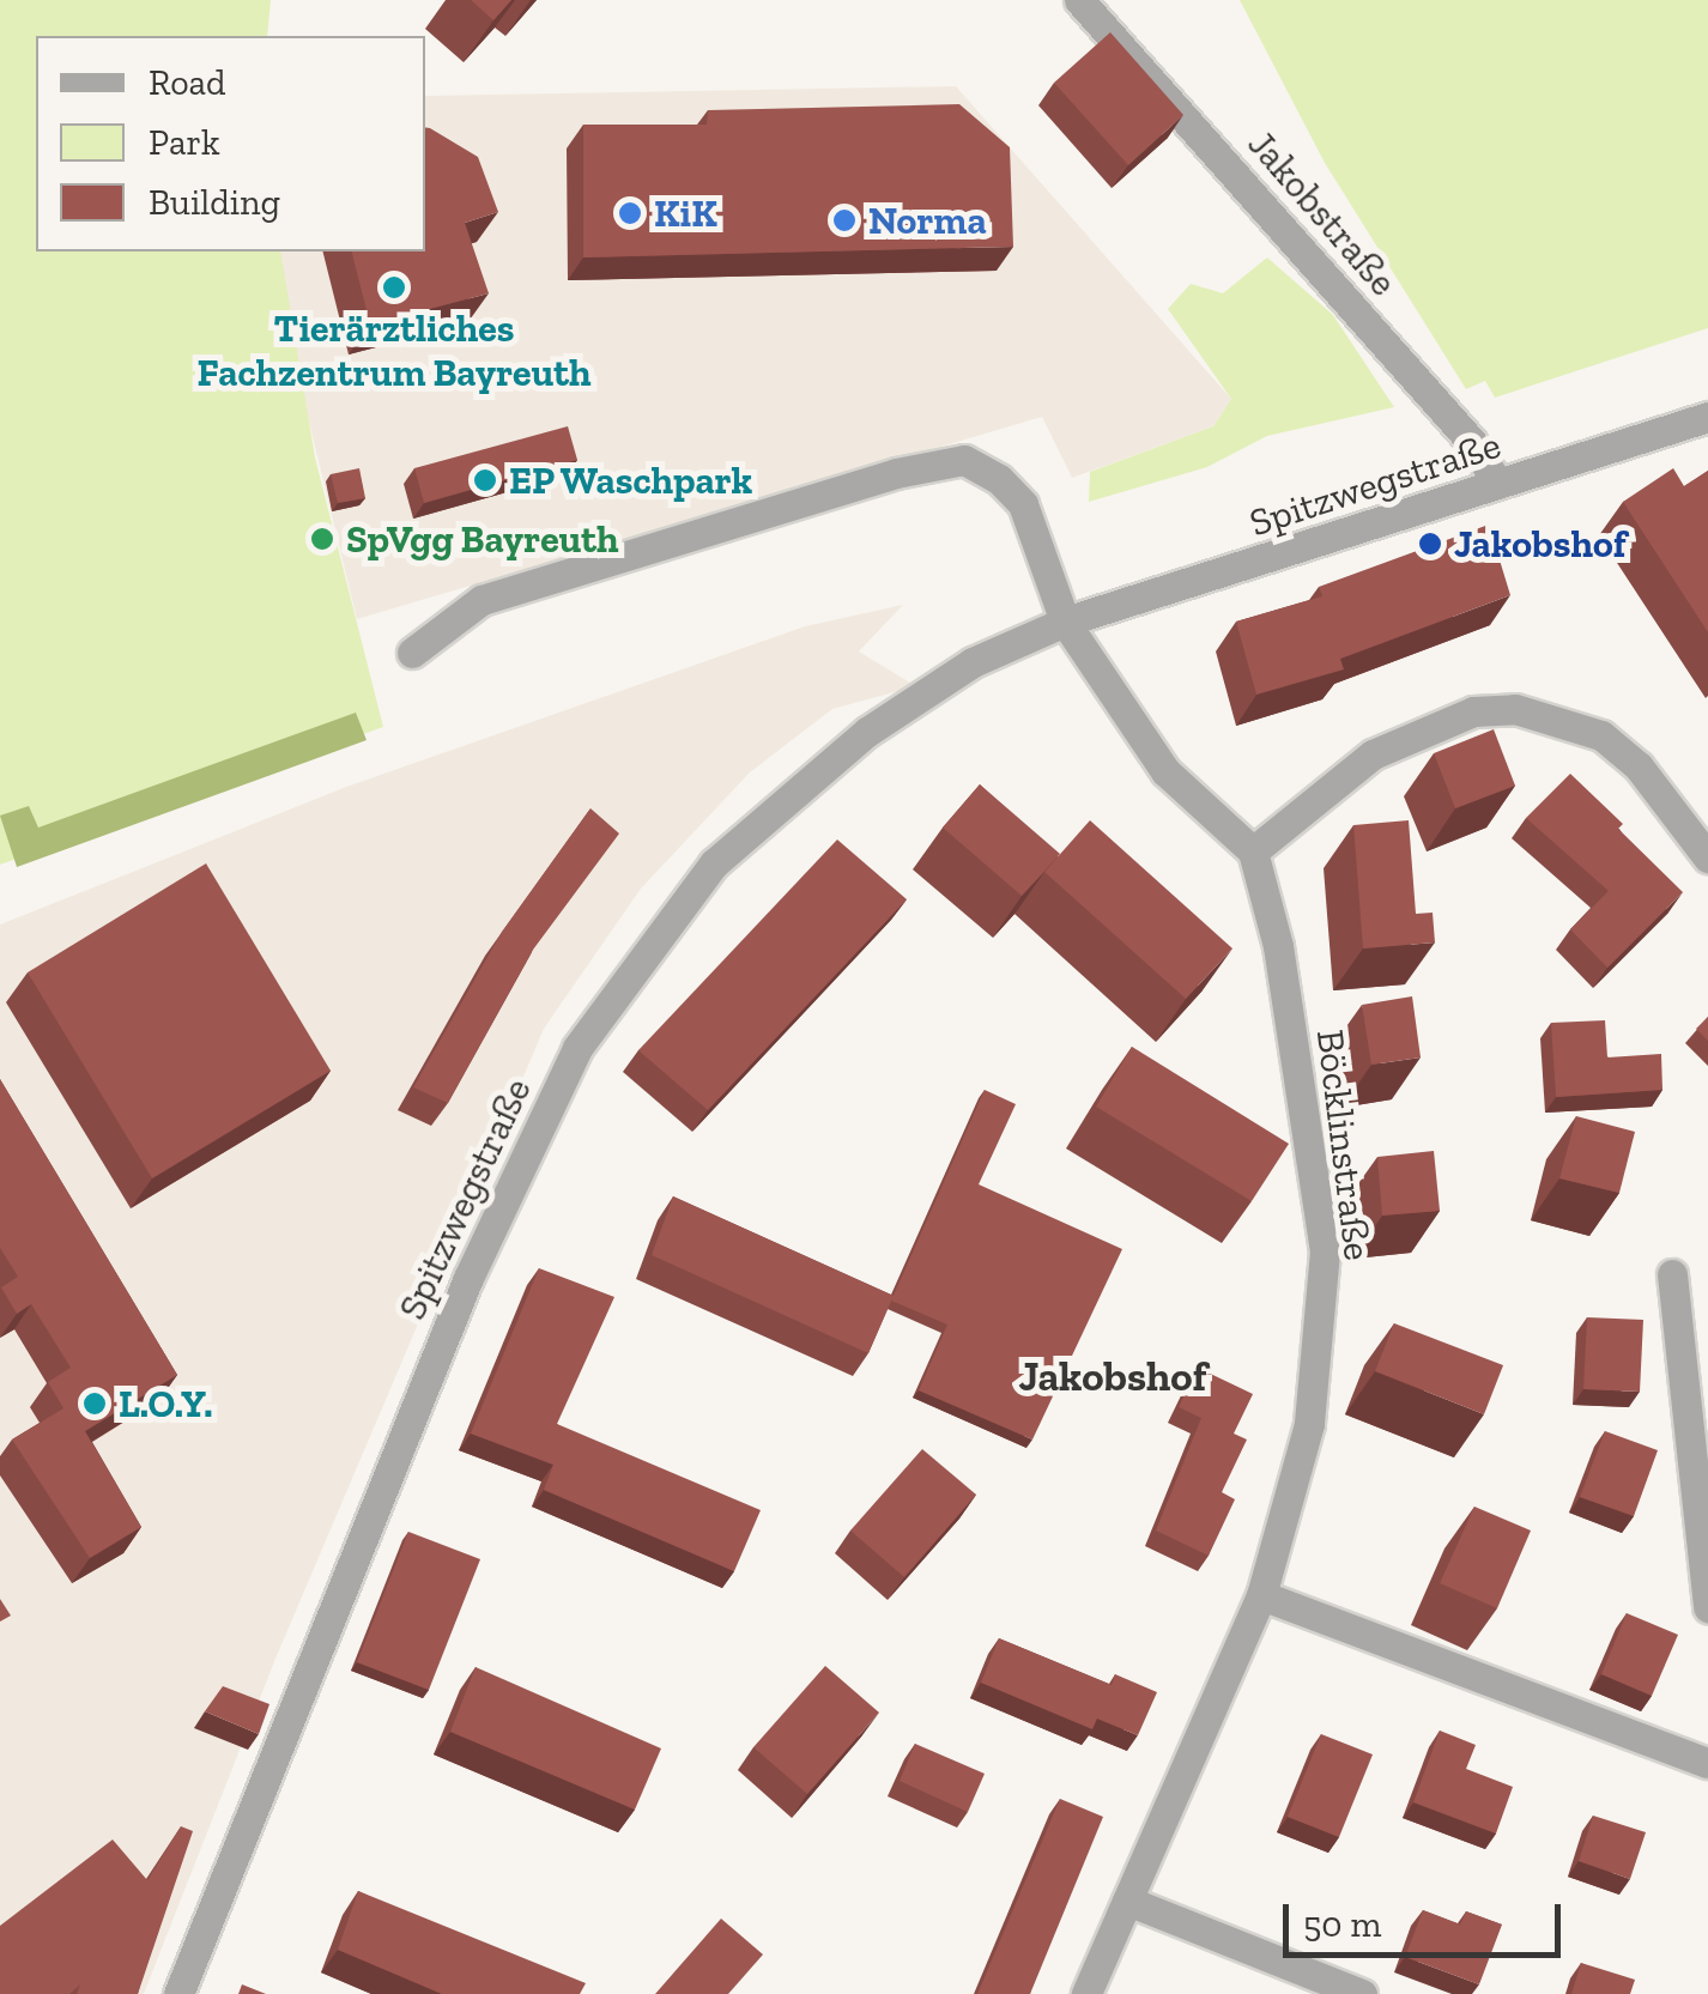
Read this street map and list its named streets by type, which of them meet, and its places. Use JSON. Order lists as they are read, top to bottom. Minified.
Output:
{"streets":{"street":["Jakobstraße","Spitzwegstraße","Böcklinstraße"]},"crossings":[["Jakobstraße","Spitzwegstraße"]],"districts":["Jakobshof"],"places":["KiK","Norma","Tierärztliches Fachzentrum Bayreuth","EP Waschpark","SpVgg Bayreuth","Jakobshof","L.O.Y."],"legend":["Road","Park","Building"],"scale_bar":"50 m"}
